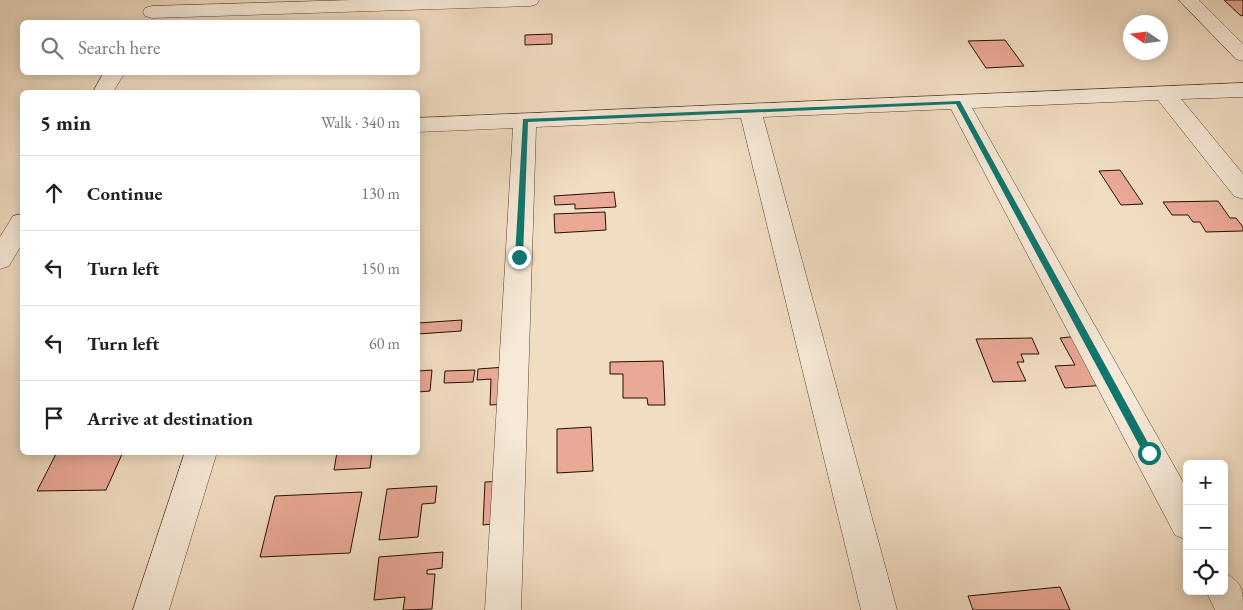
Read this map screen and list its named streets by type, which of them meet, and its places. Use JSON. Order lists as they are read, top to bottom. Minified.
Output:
{"north":"left","page":{"search":"Search here","heading":["5 min","Walk · 340 m"],"list":[["Continue","130 m"],["Turn left","150 m"],["Turn left","60 m"],"Arrive at destination"],"map_buttons":["+","−"]}}
